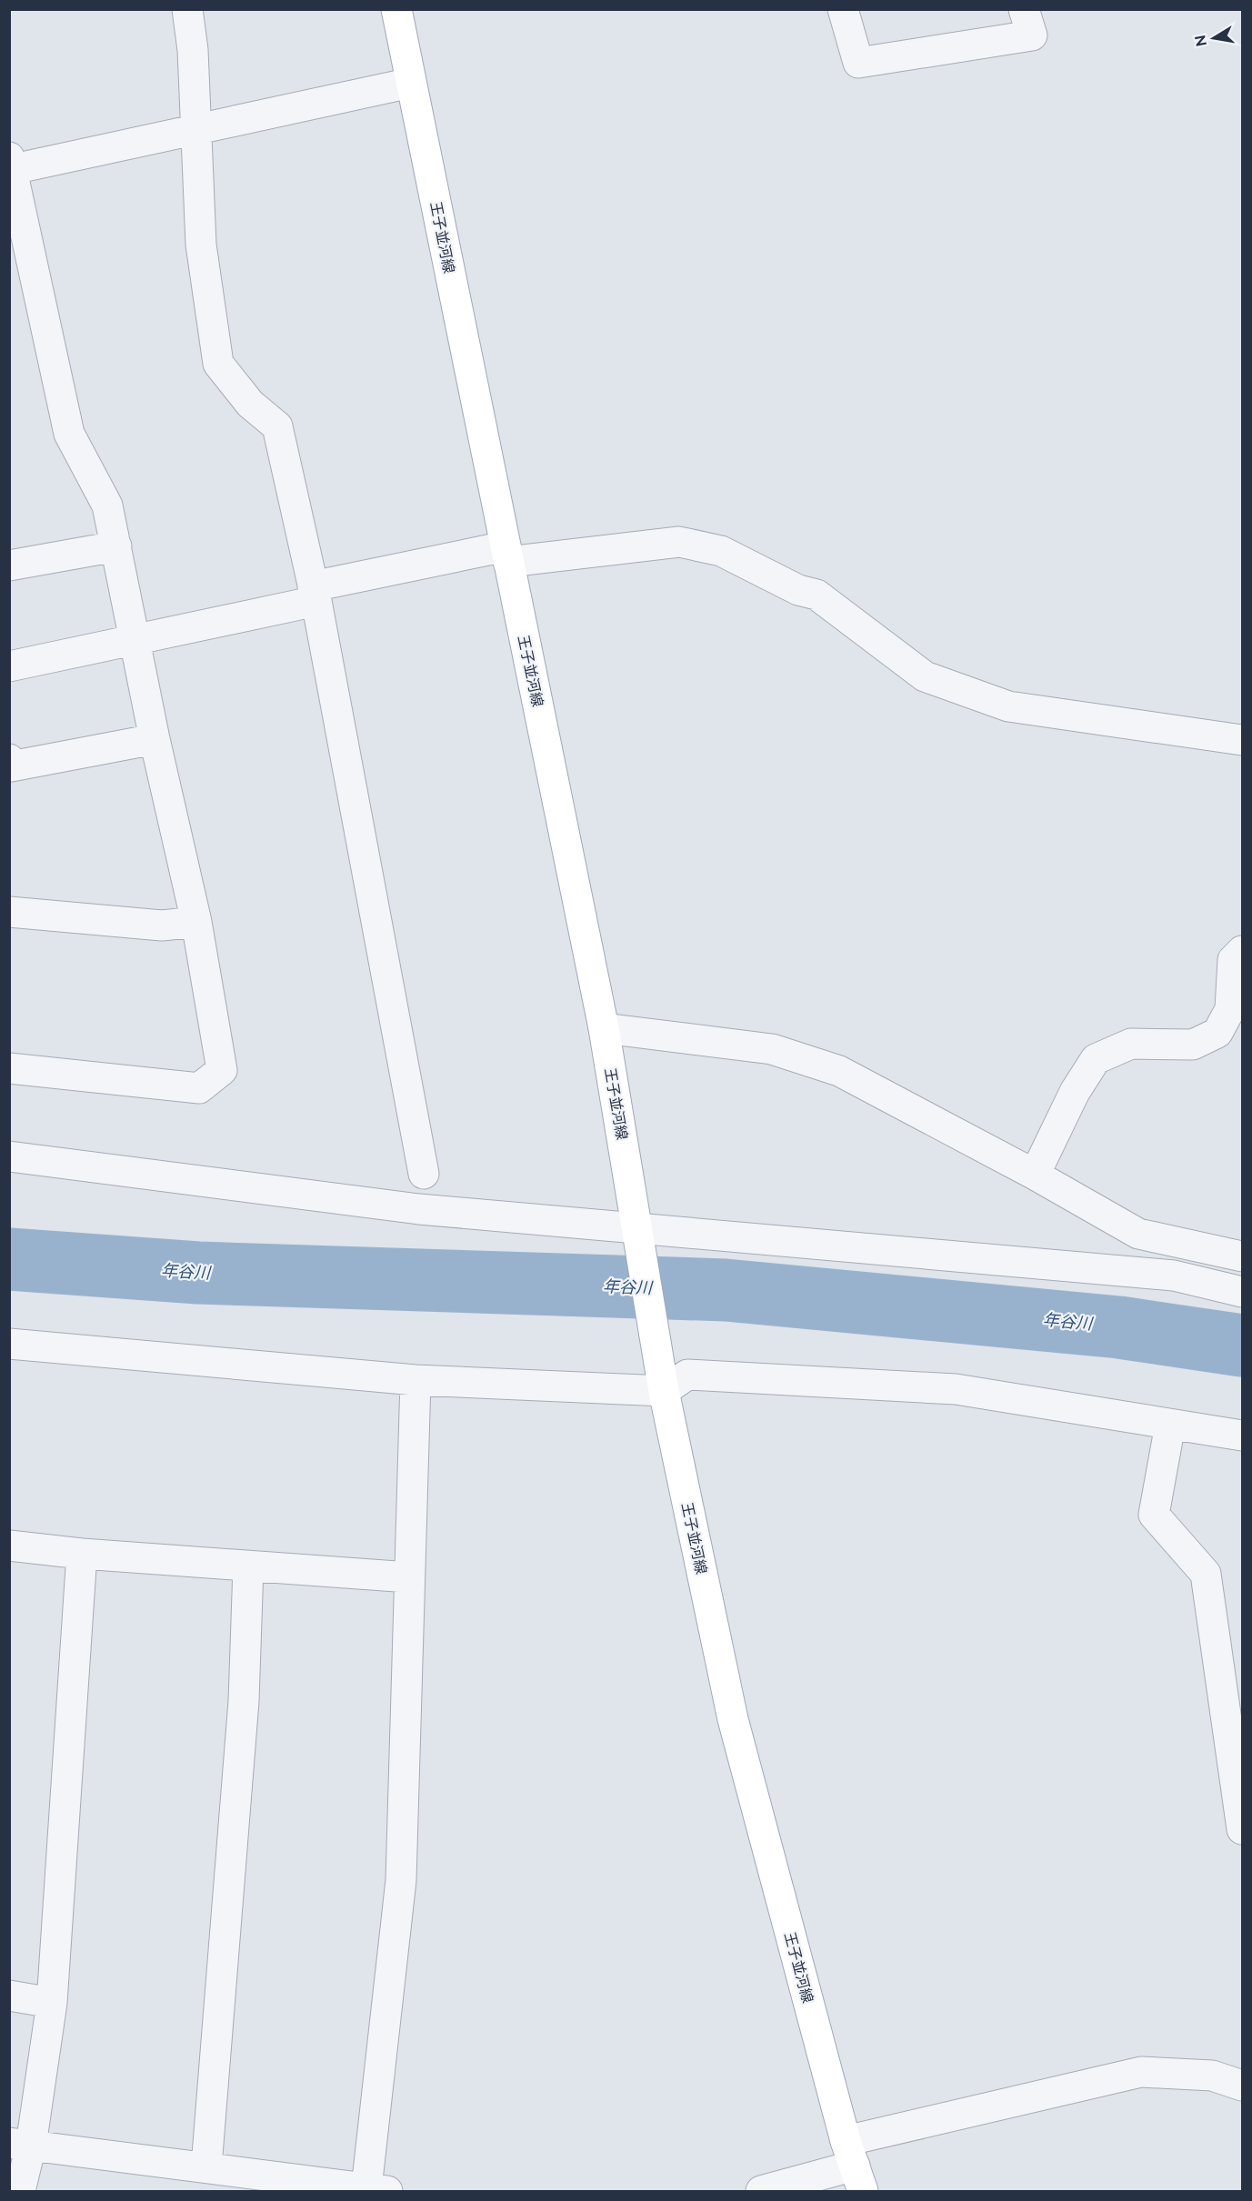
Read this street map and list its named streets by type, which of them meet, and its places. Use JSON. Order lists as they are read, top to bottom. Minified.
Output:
{"streets":{"main road":["王子並河線"]},"water":["年谷川"],"north":"left"}
